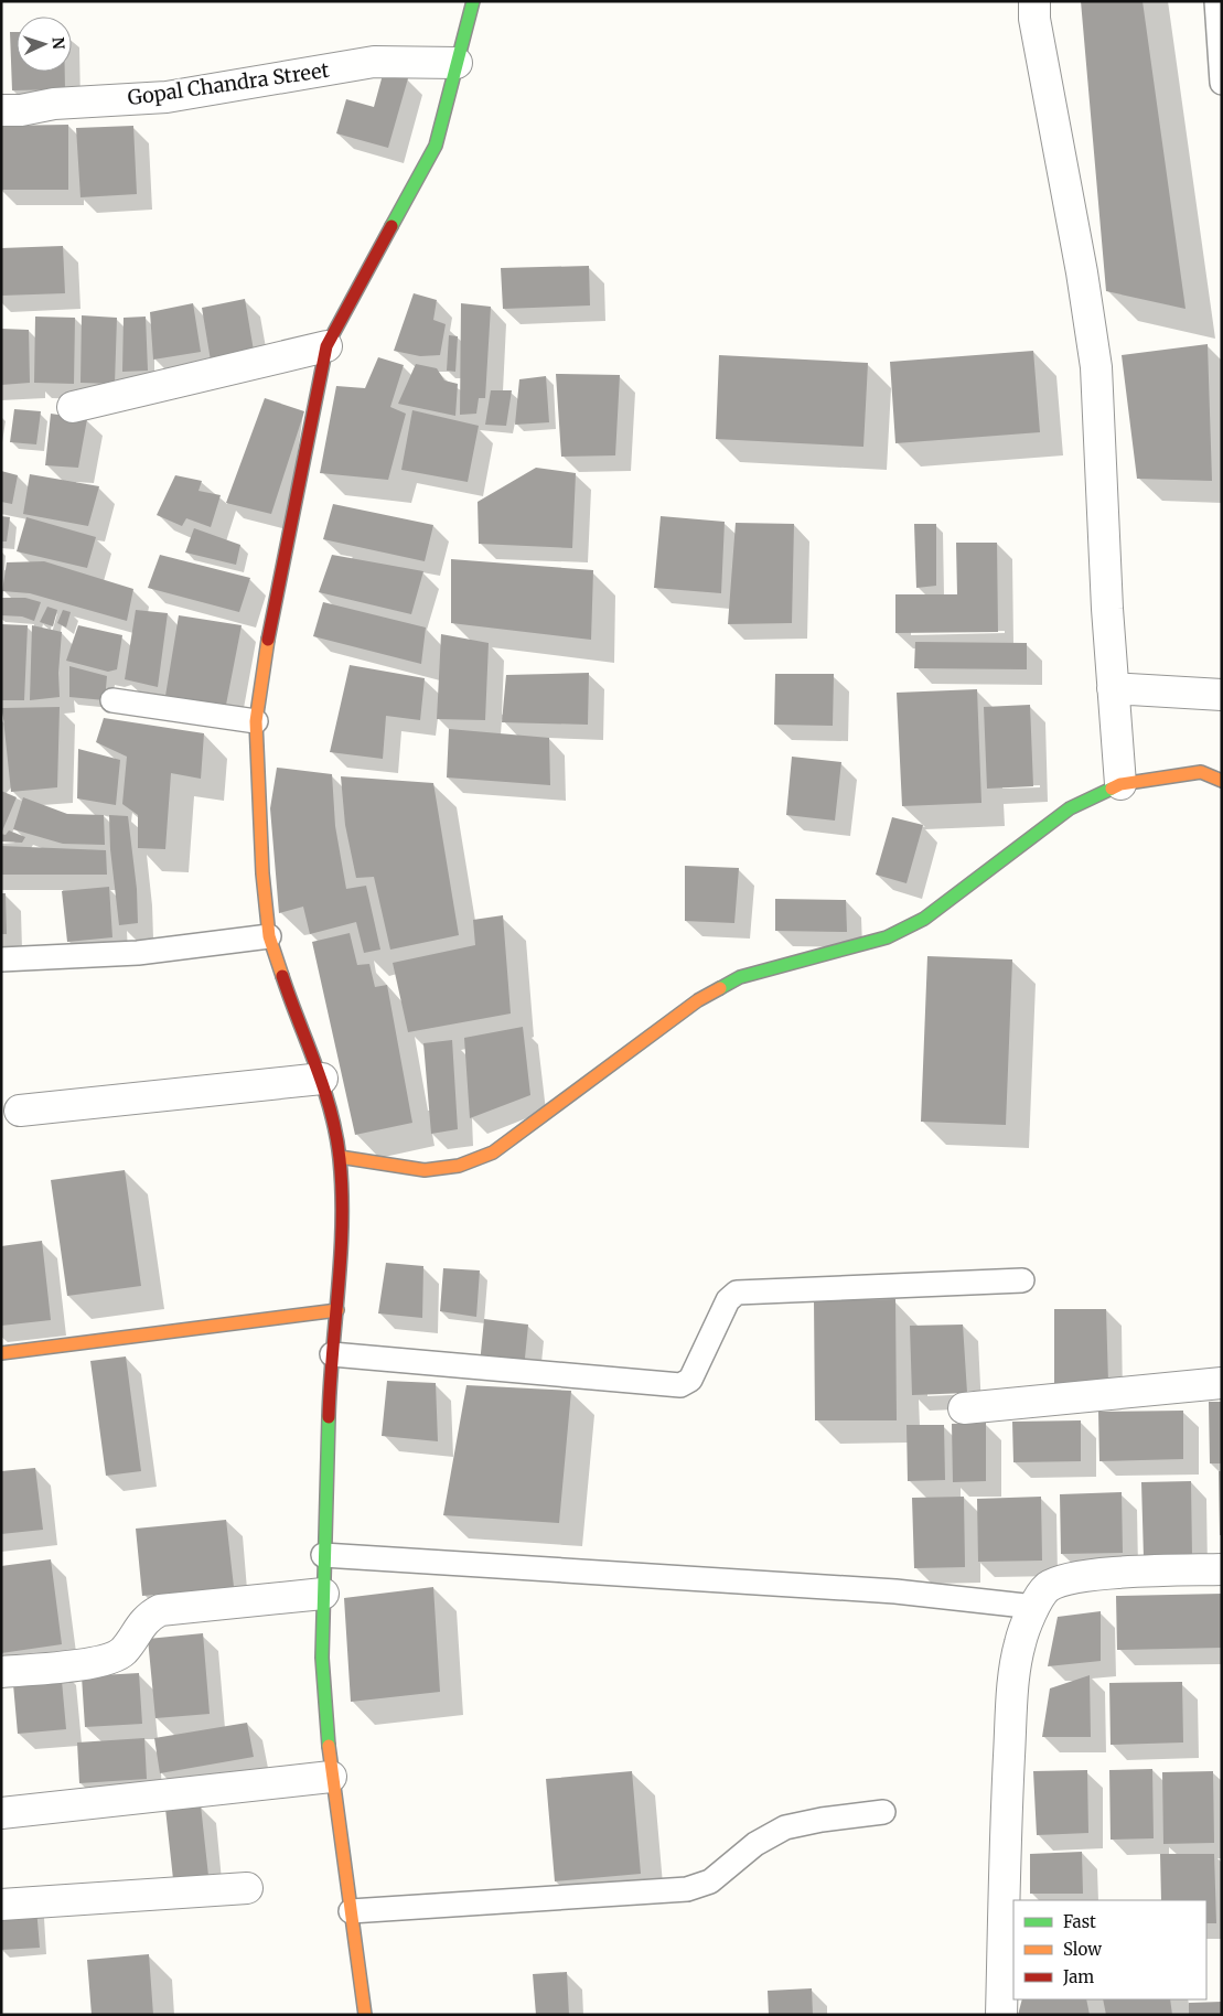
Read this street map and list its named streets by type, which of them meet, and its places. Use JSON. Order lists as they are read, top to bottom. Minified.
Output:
{"streets":{"street":["Gopal Chandra Street"]},"legend":["Fast","Slow","Jam"],"north":"right"}
